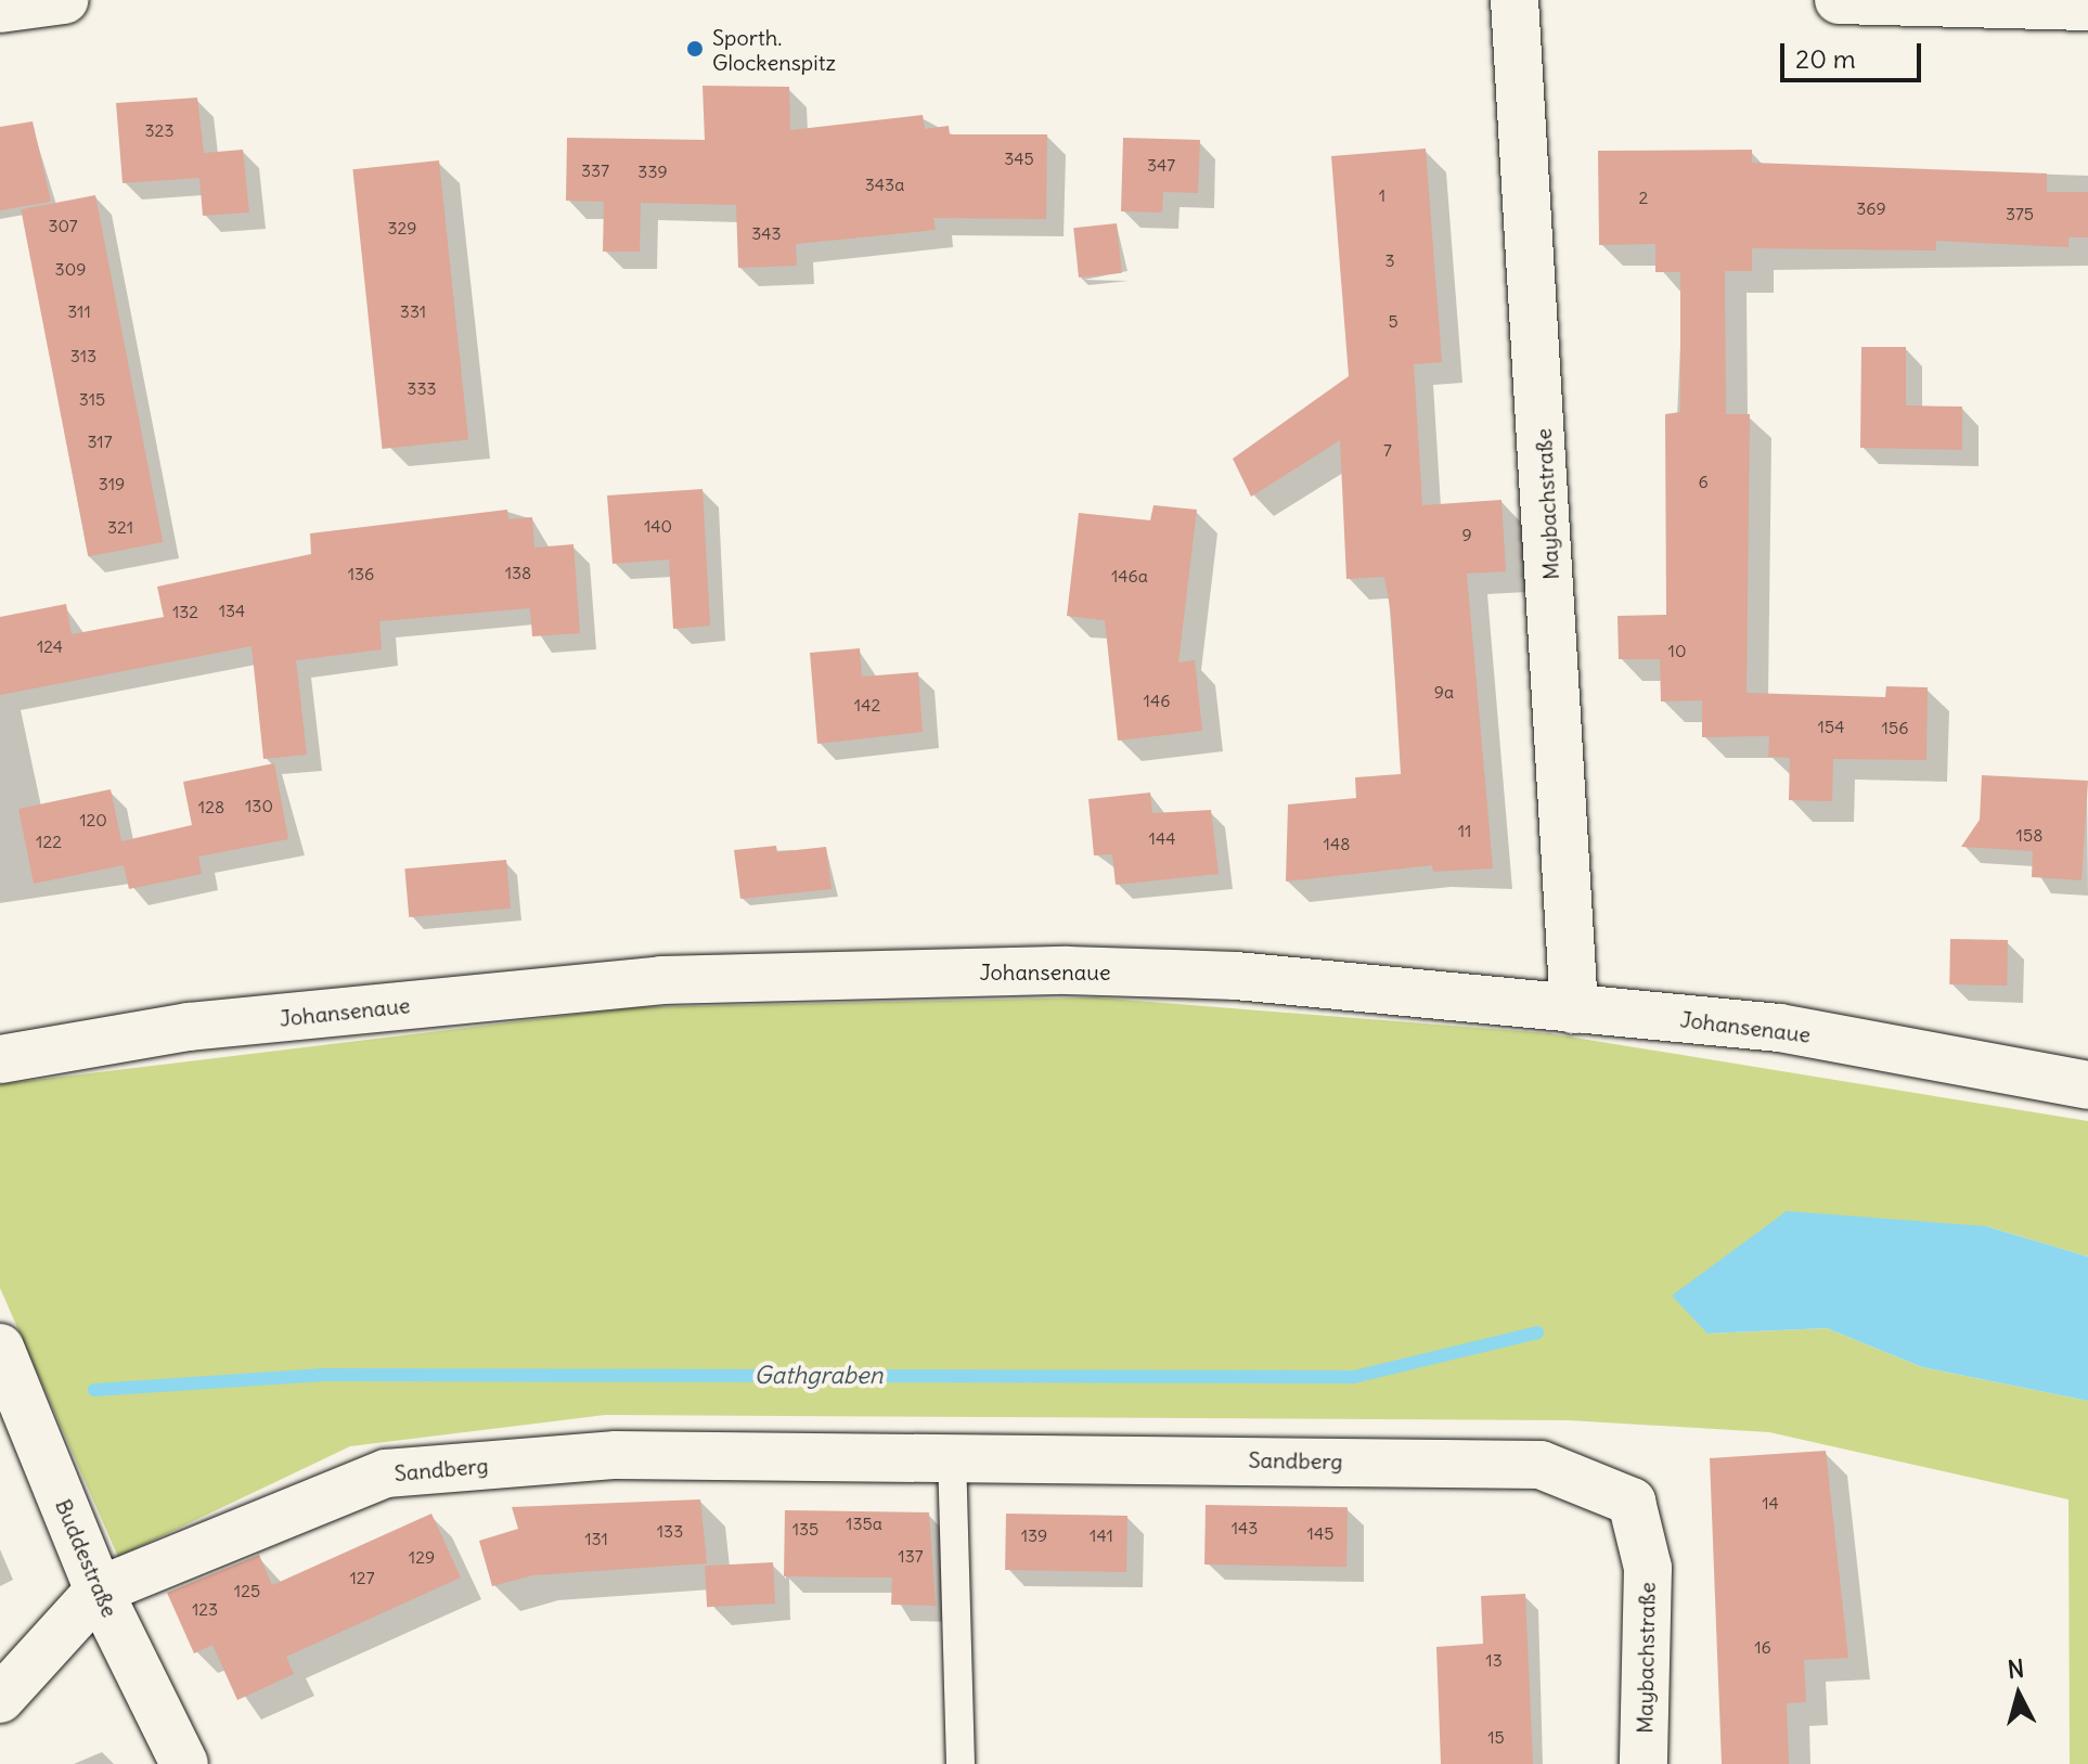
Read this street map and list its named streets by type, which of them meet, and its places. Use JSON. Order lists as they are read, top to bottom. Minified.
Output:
{"streets":{"street":["Maybachstraße","Johansenaue","Sandberg","Buddestraße"]},"crossings":[["Maybachstraße","Johansenaue"],["Maybachstraße","Sandberg"],["Sandberg","Buddestraße"]],"water":["Gathgraben"],"places":["Sporth. Glockenspitz"],"house_numbers":["323","345","347","337","339","343a","1","2","369","375","307","329","343","3","309","311","331","5","313","333","315","317","7","6","319","140","321","9","138","136","146a","134","132","124","10","9a","146","142","154","156","130","128","120","11","158","144","122","148","14","135a","143","135","133","145","139","141","131","137","129","127","125","123","16","13","15"],"scale_bar":"20 m","north":"top"}
